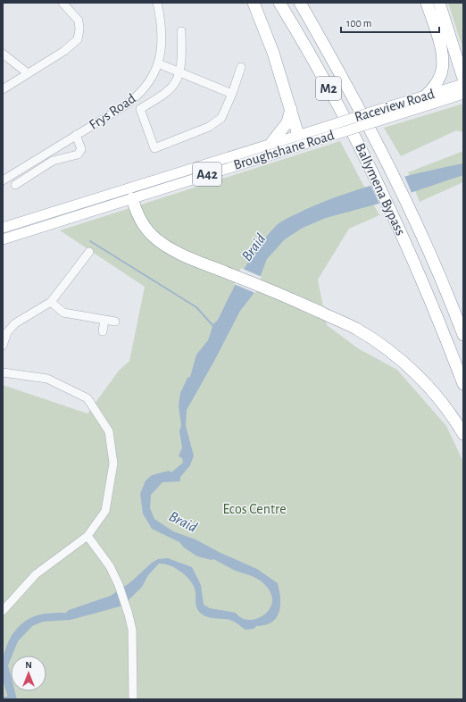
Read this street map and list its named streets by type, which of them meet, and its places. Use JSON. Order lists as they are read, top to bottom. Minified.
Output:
{"streets":{"highway":["M2","Ballymena Bypass"],"main road":["Raceview Road","Broughshane Road","A42"],"street":["Frys Road"]},"crossings":[["Raceview Road","Broughshane Road"]],"water":["Braid"],"parks":["Ecos Centre"],"scale_bar":"100 m","north":"top"}
